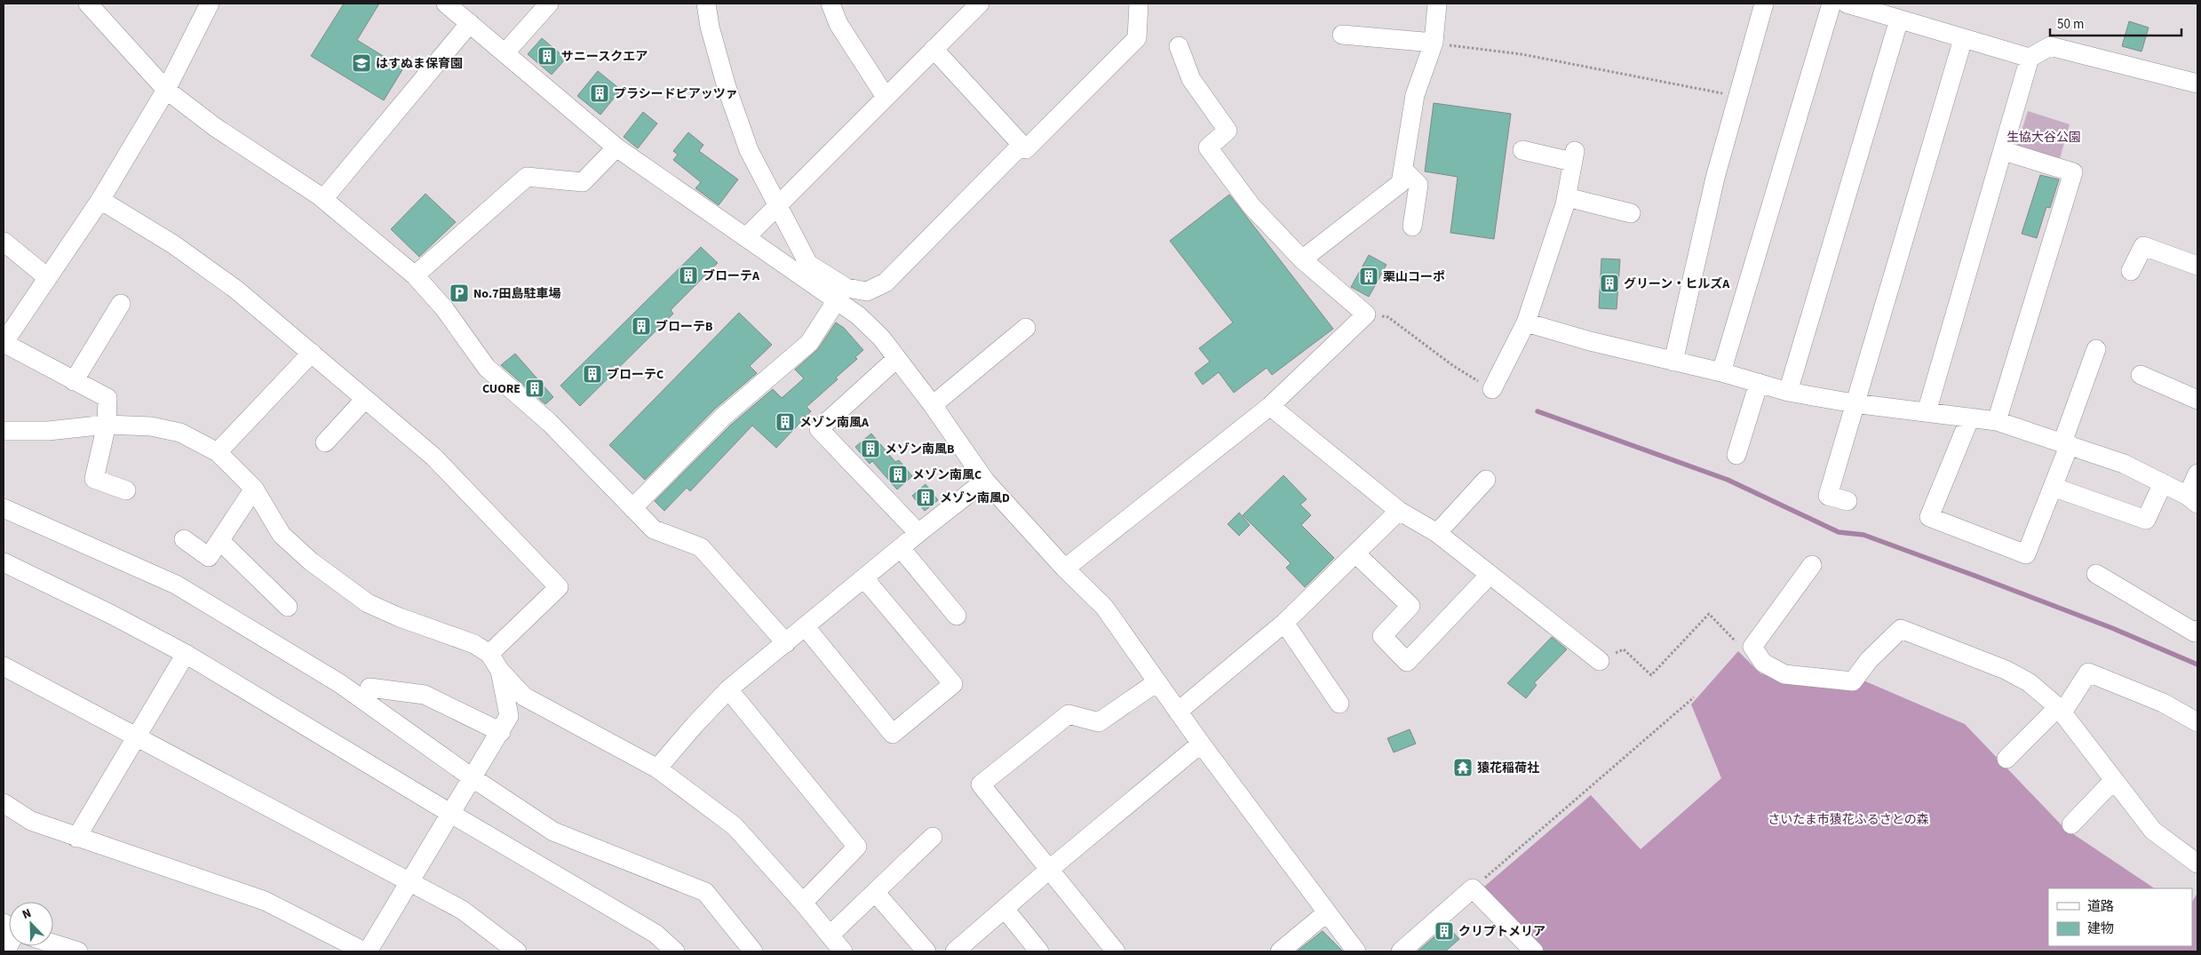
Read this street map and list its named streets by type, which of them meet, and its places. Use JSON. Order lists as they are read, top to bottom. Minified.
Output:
{"parks":["生協大谷公園","さいたま市猿花ふるさとの森"],"places":{"building":["サニースクエア","プラシードピアッツァ","ブローテA","栗山コーポ","グリーン・ヒルズA","ブローテB","ブローテC","CUORE","メゾン南風A","メゾン南風B","メゾン南風C","メゾン南風D","クリプトメリア"],"school or university":["はすぬま保育園"],"parking":["No.7田島駐車場"],"temple":["猿花稲荷社"]},"legend":["道路","建物"],"scale_bar":"50 m","north":"top left"}
